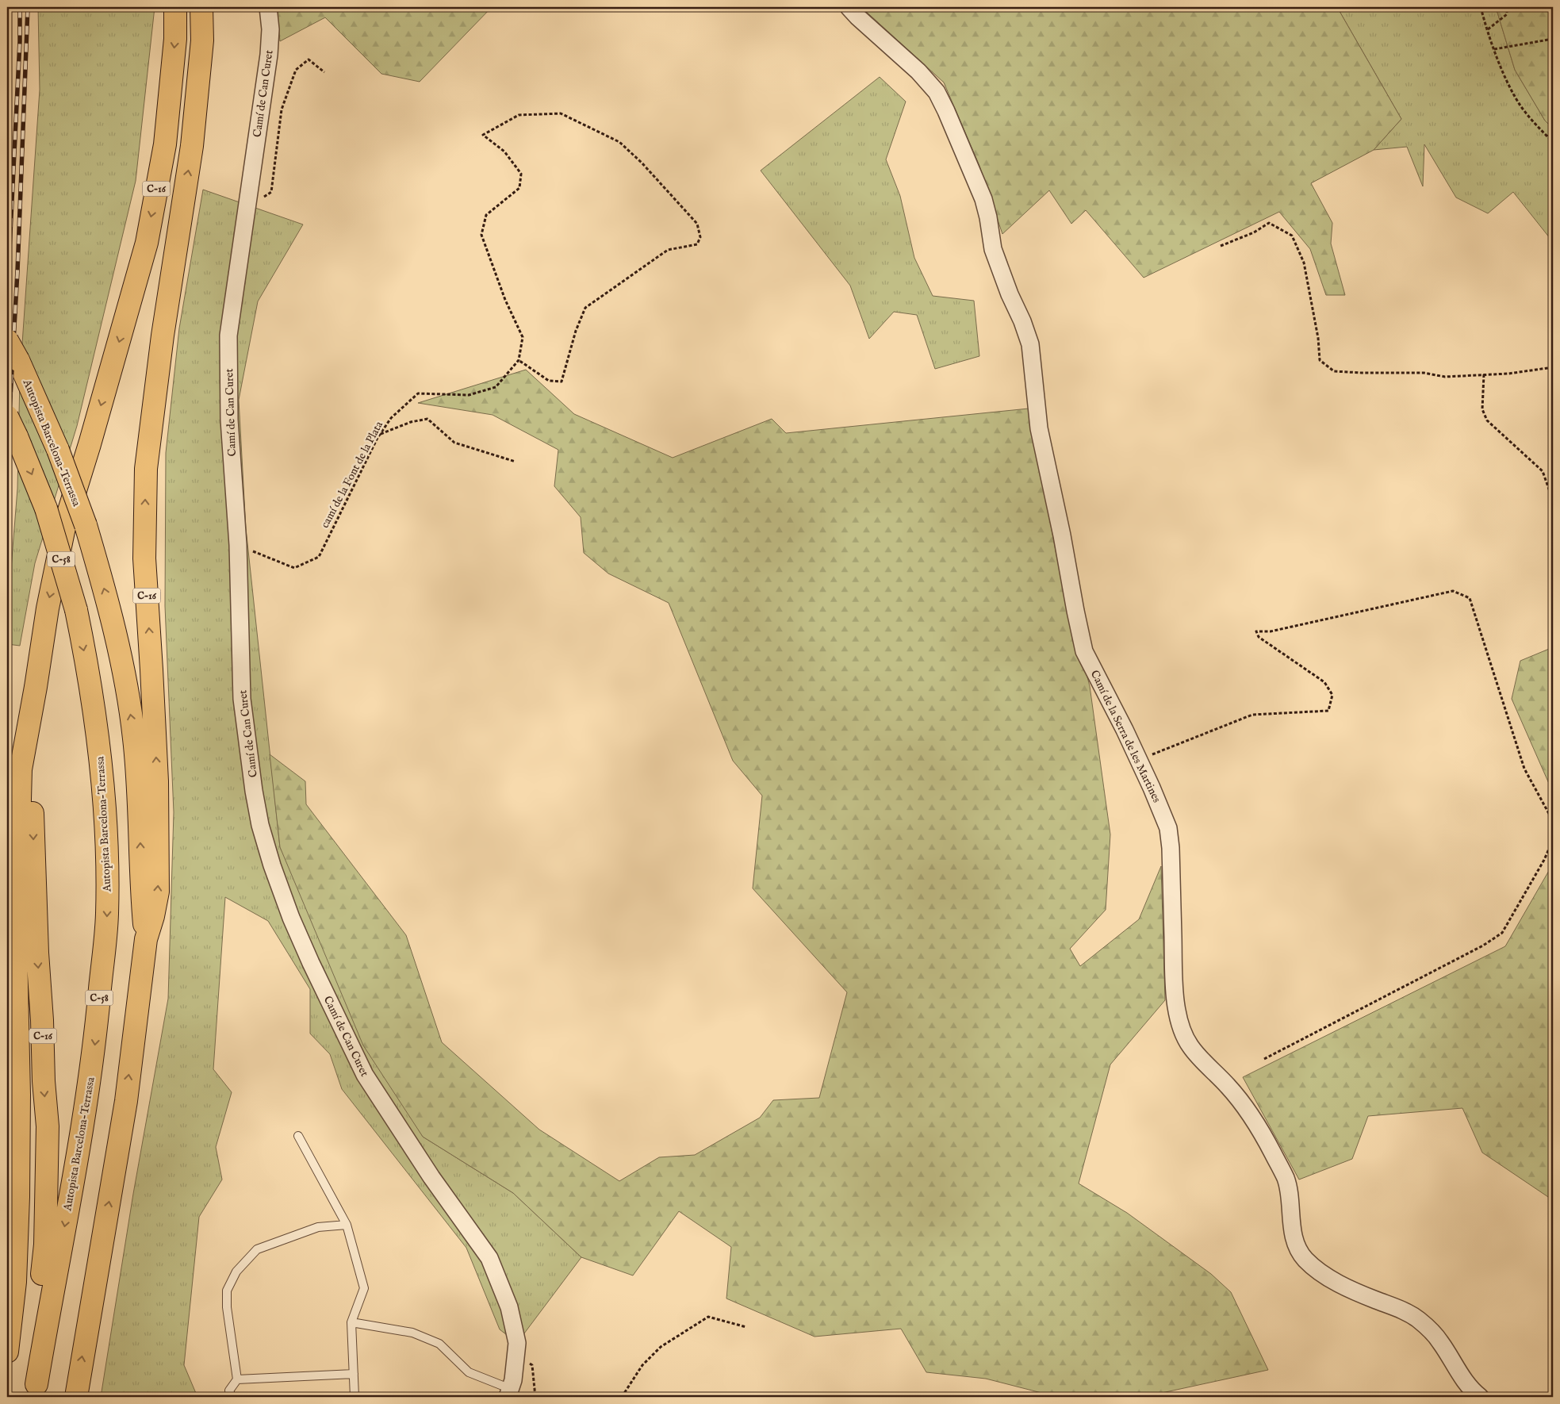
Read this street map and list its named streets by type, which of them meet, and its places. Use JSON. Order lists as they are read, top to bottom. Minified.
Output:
{"streets":{"highway":["C-16","Autopista Barcelona-Terrassa","C-58"],"street":["Camí de Can Curet","Camí de la Serra de les Martines"],"path":["camí de la Font de la Plata"]},"crossings":[["Camí de Can Curet","camí de la Font de la Plata"],["C-16","Autopista Barcelona-Terrassa"]]}
